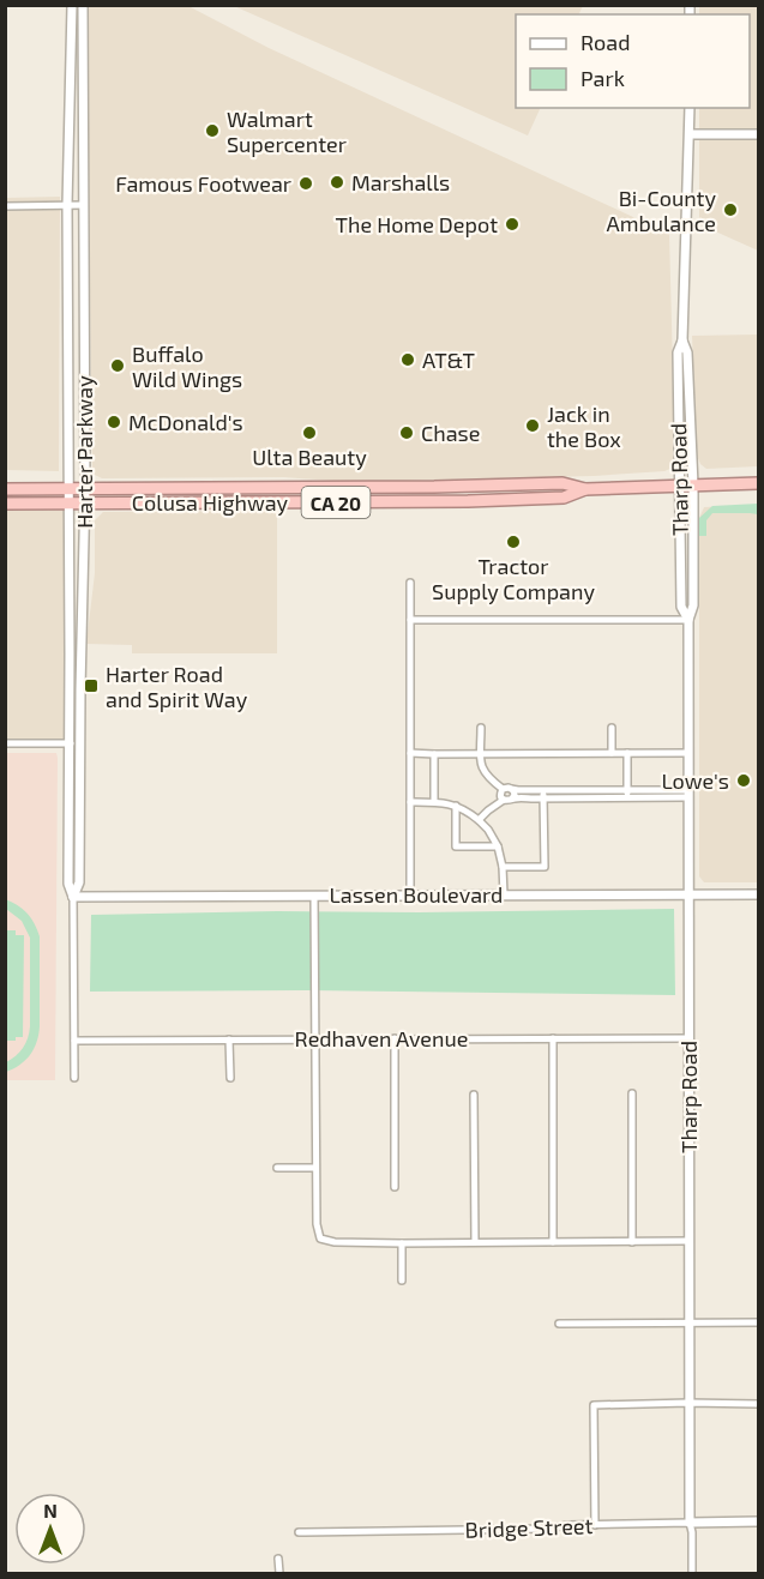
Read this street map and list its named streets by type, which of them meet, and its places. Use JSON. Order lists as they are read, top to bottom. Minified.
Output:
{"streets":{"highway":["Colusa Highway","CA 20"],"street":["Harter Parkway","Tharp Road","Lassen Boulevard","Redhaven Avenue","Bridge Street"]},"crossings":[["Harter Parkway","Colusa Highway"],["Harter Parkway","CA 20"],["Harter Parkway","Lassen Boulevard"],["Harter Parkway","Redhaven Avenue"],["Tharp Road","Colusa Highway"],["Tharp Road","Lassen Boulevard"],["Tharp Road","Redhaven Avenue"],["Tharp Road","Bridge Street"],["Colusa Highway","CA 20"]],"places":{"other":["Walmart Supercenter","Marshalls","Famous Footwear","Bi-County Ambulance","The Home Depot","AT&T","Buffalo Wild Wings","McDonald's","Jack in the Box","Ulta Beauty","Chase","Tractor Supply Company","Lowe's"],"transit":["Harter Road and Spirit Way"]},"legend":["Road","Park"],"north":"top"}
